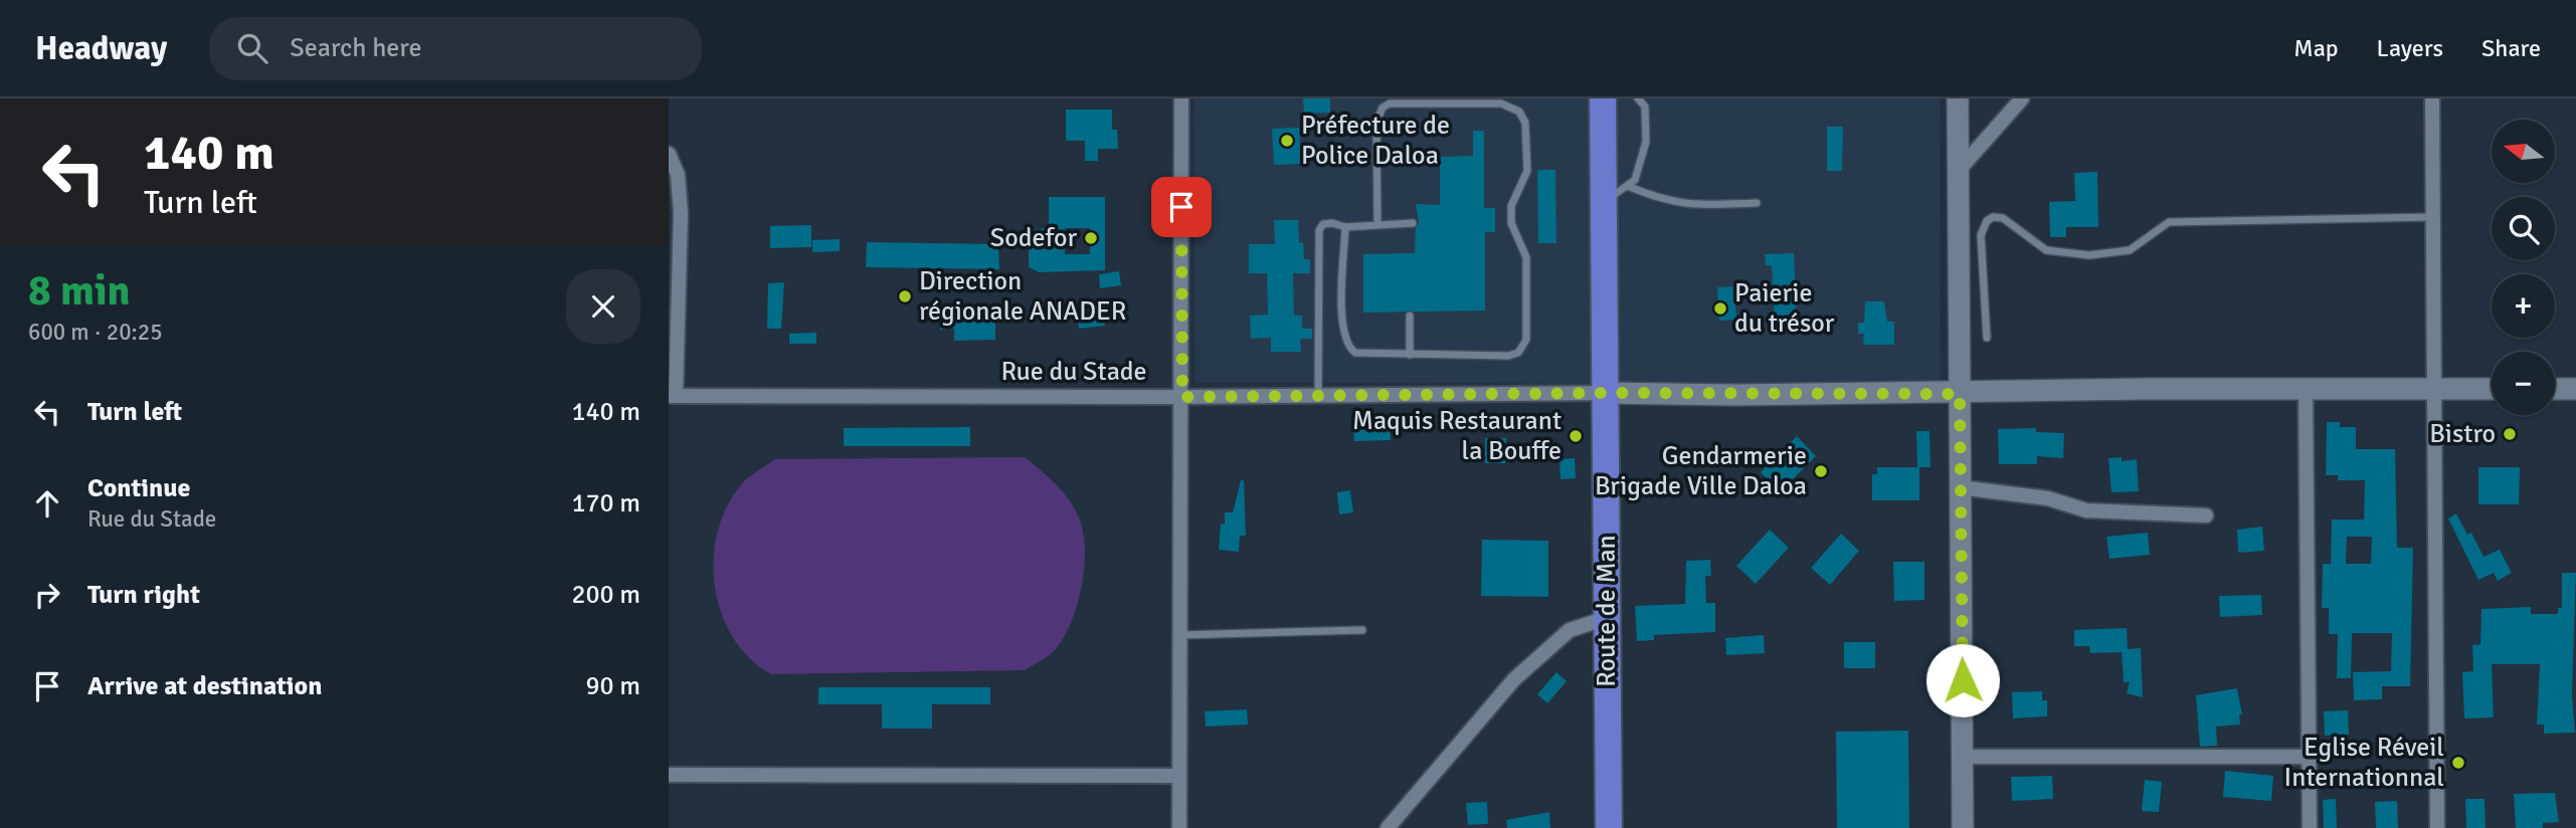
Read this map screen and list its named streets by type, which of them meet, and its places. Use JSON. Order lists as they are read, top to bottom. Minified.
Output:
{"streets":{"highway":["Route de Man"],"street":["Rue du Stade"]},"crossings":[["Rue du Stade","Route de Man"]],"places":["Préfecture de Police Daloa","Sodefor","Direction régionale ANADER","Paierie du trésor","Bistro","Maquis Restaurant la Bouffe","Gendarmerie Brigade Ville Daloa","Eglise Réveil Internationnal"],"north":"left","page":{"header":"Headway","search":"Search here","nav":["Map","Layers","Share"],"turn":["140 m","Turn left"],"map_buttons":["+","−"],"heading":["8 min","600 m · 20:25"],"list":[{"name":"Turn left","value":"140 m"},{"name":"Continue","note":"Rue du Stade","value":"170 m"},{"name":"Turn right","value":"200 m"},{"name":"Arrive at destination","value":"90 m"}]}}
